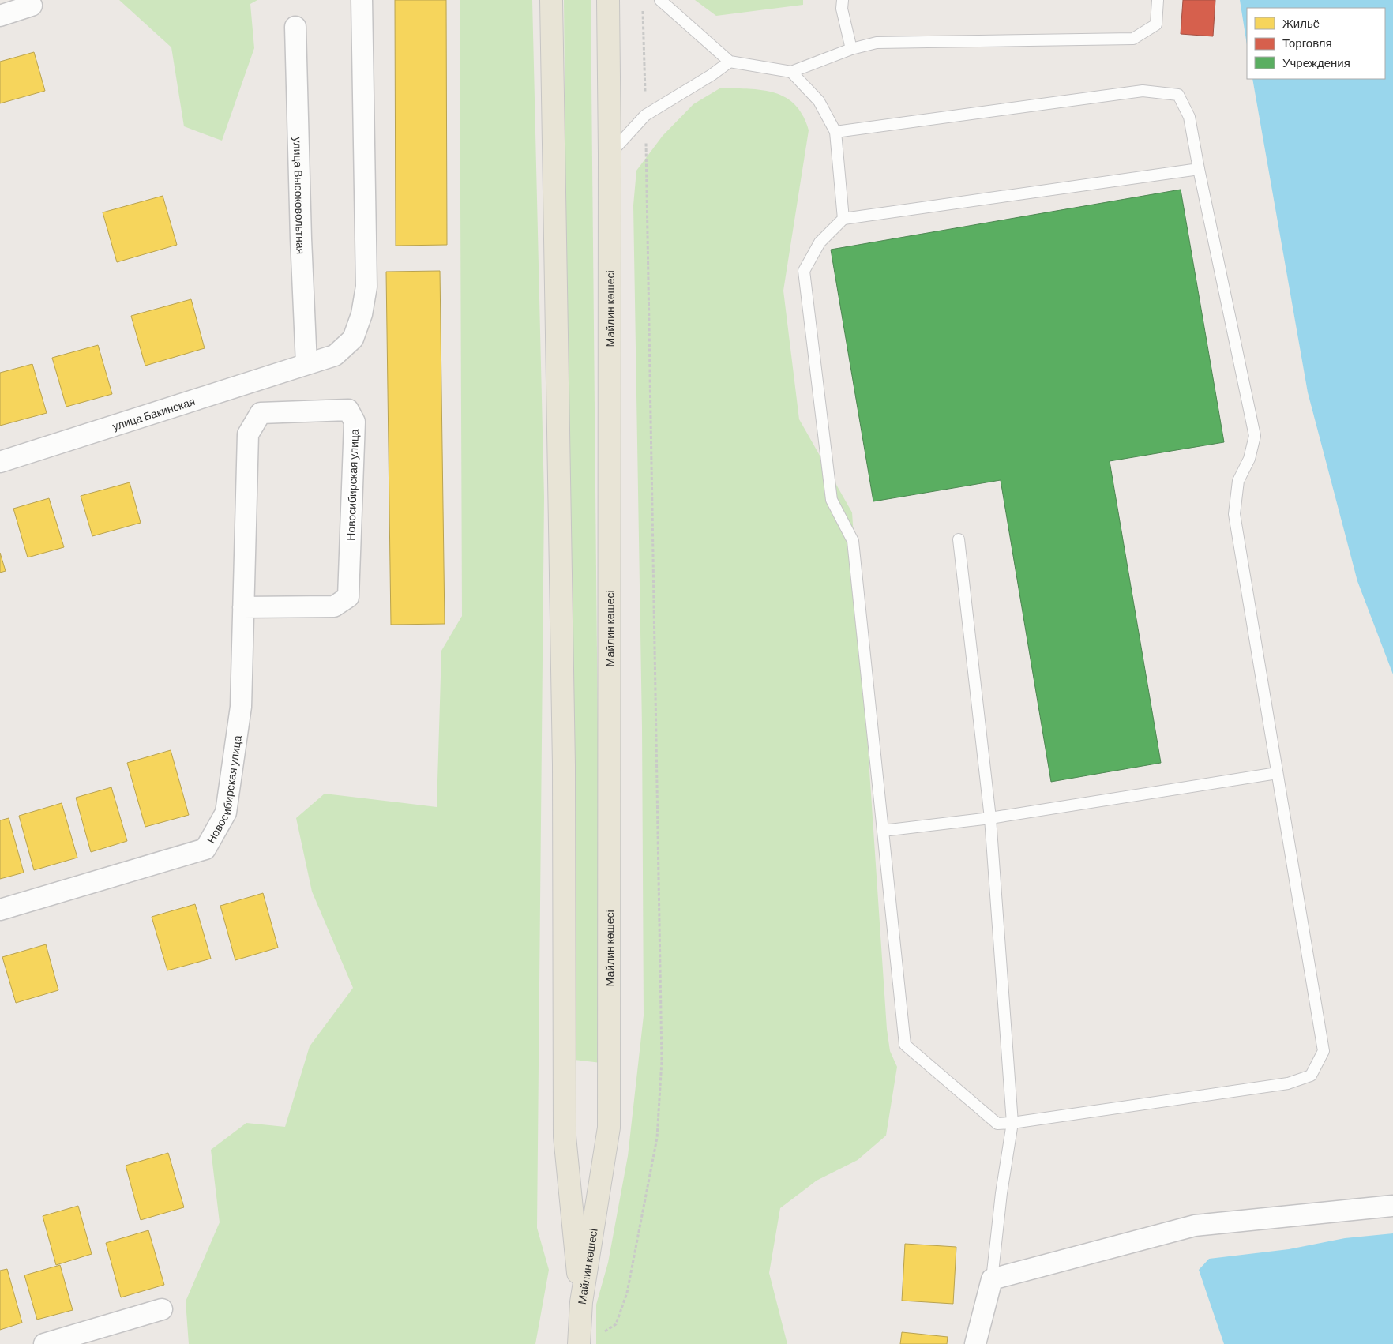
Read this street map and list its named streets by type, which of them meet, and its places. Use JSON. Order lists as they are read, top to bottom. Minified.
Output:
{"streets":{"main road":["Майлин көшесі"],"street":["улица Высоковольтная","улица Бакинская","Новосибирская улица"]},"crossings":[["улица Высоковольтная","улица Бакинская"]],"legend":["Жильё","Торговля","Учреждения"]}
